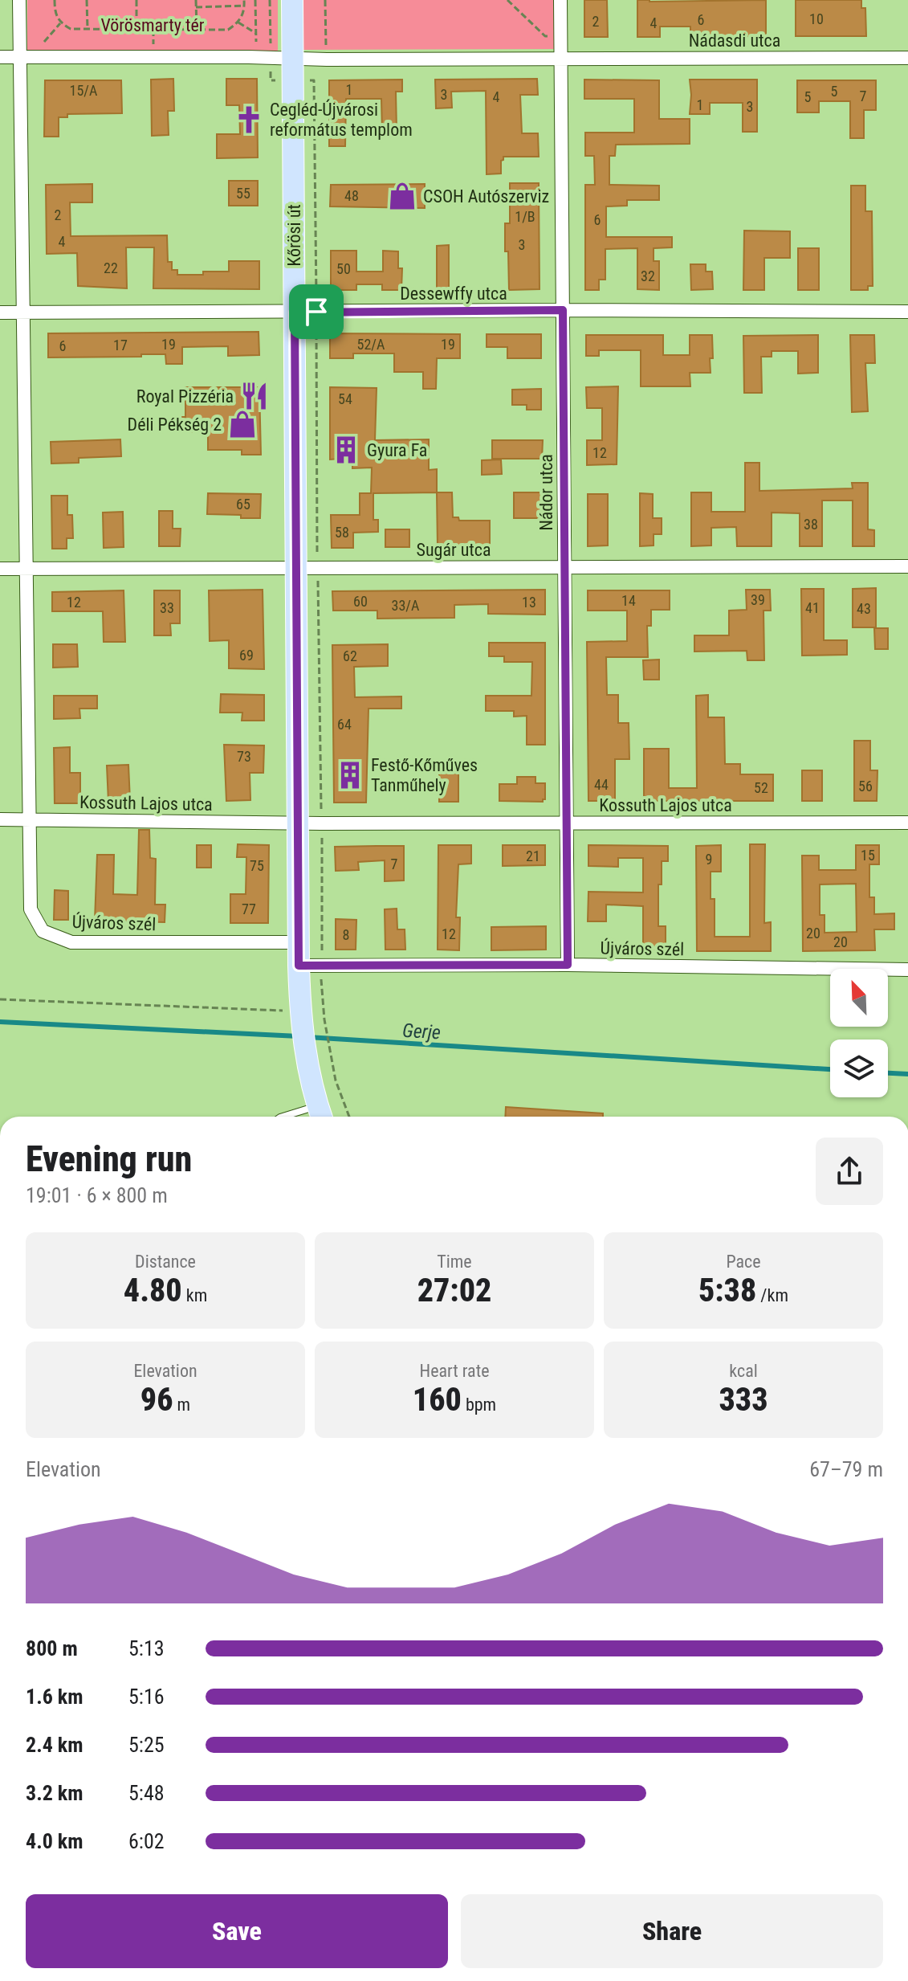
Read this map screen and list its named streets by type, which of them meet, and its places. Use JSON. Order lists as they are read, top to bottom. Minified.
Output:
{"streets":{"main road":["Kőrösi út"],"street":["Nádasdi utca","Dessewffy utca","Nádor utca","Sugár utca","Kossuth Lajos utca","Újváros szél"]},"crossings":[["Nádasdi utca","Nádor utca"],["Kőrösi út","Dessewffy utca"],["Kőrösi út","Sugár utca"],["Kőrösi út","Kossuth Lajos utca"],["Kőrösi út","Újváros szél"],["Dessewffy utca","Nádor utca"],["Dessewffy utca","Újváros szél"],["Nádor utca","Sugár utca"],["Nádor utca","Kossuth Lajos utca"],["Nádor utca","Újváros szél"],["Sugár utca","Újváros szél"],["Kossuth Lajos utca","Újváros szél"]],"water":["Gerje"],"parks":["Vörösmarty tér"],"places":{"church":["Cegléd-Újvárosi református templom"],"shop":["CSOH Autószerviz","Déli Pékség 2"],"restaurant":["Royal Pizzéria"],"building":["Gyura Fa","Festő-Kőműves Tanműhely"]},"house_numbers":["10","6","2","4","1","15/A","5","3","7","4","5","1","3","55","48","2","1/B","6","4","3","22","50","32","19","52/A","19","17","6","54","12","65","38","58","39","14","60","12","13","33/A","33","41","43","69","62","64","73","44","56","52","15","21","9","7","75","77","20","12","8","20"],"north":"top left","page":{"heading":["Evening run","19:01 · 6 × 800 m"],"stats":[["Distance","4.80 km"],["Time","27:02"],["Pace","5:38 /km"],["Elevation","96 m"],["Heart rate","160 bpm"],["kcal","333"]],"chart":["Elevation","67–79 m"],"list":[{"name":"800 m","note":"5:13"},{"name":"1.6 km","note":"5:16"},{"name":"2.4 km","note":"5:25"},{"name":"3.2 km","note":"5:48"},{"name":"4.0 km","note":"6:02"}],"buttons":["Save","Share"]}}
